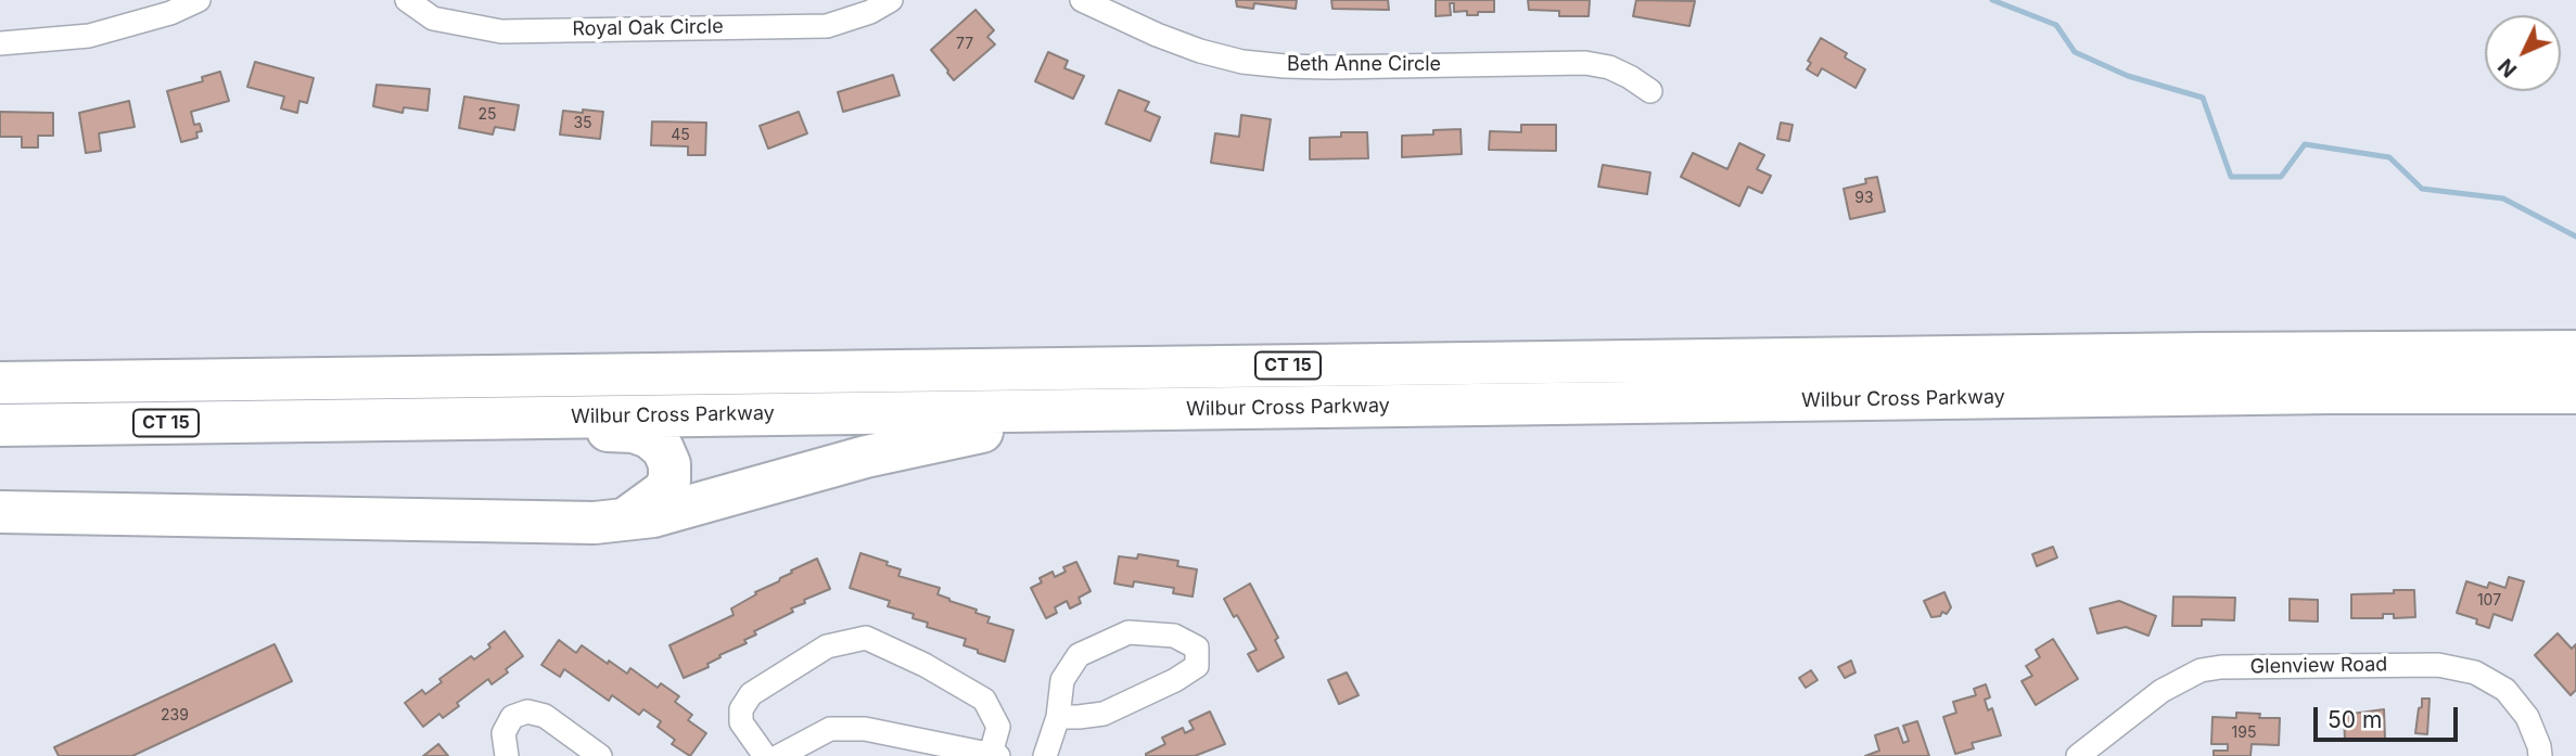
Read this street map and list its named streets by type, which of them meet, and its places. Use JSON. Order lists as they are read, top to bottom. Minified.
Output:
{"streets":{"highway":["CT 15","Wilbur Cross Parkway"],"street":["Royal Oak Circle","Beth Anne Circle","Glenview Road"]},"house_numbers":["77","25","35","45","93","107","239","195"],"scale_bar":"50 m","north":"bottom left"}
